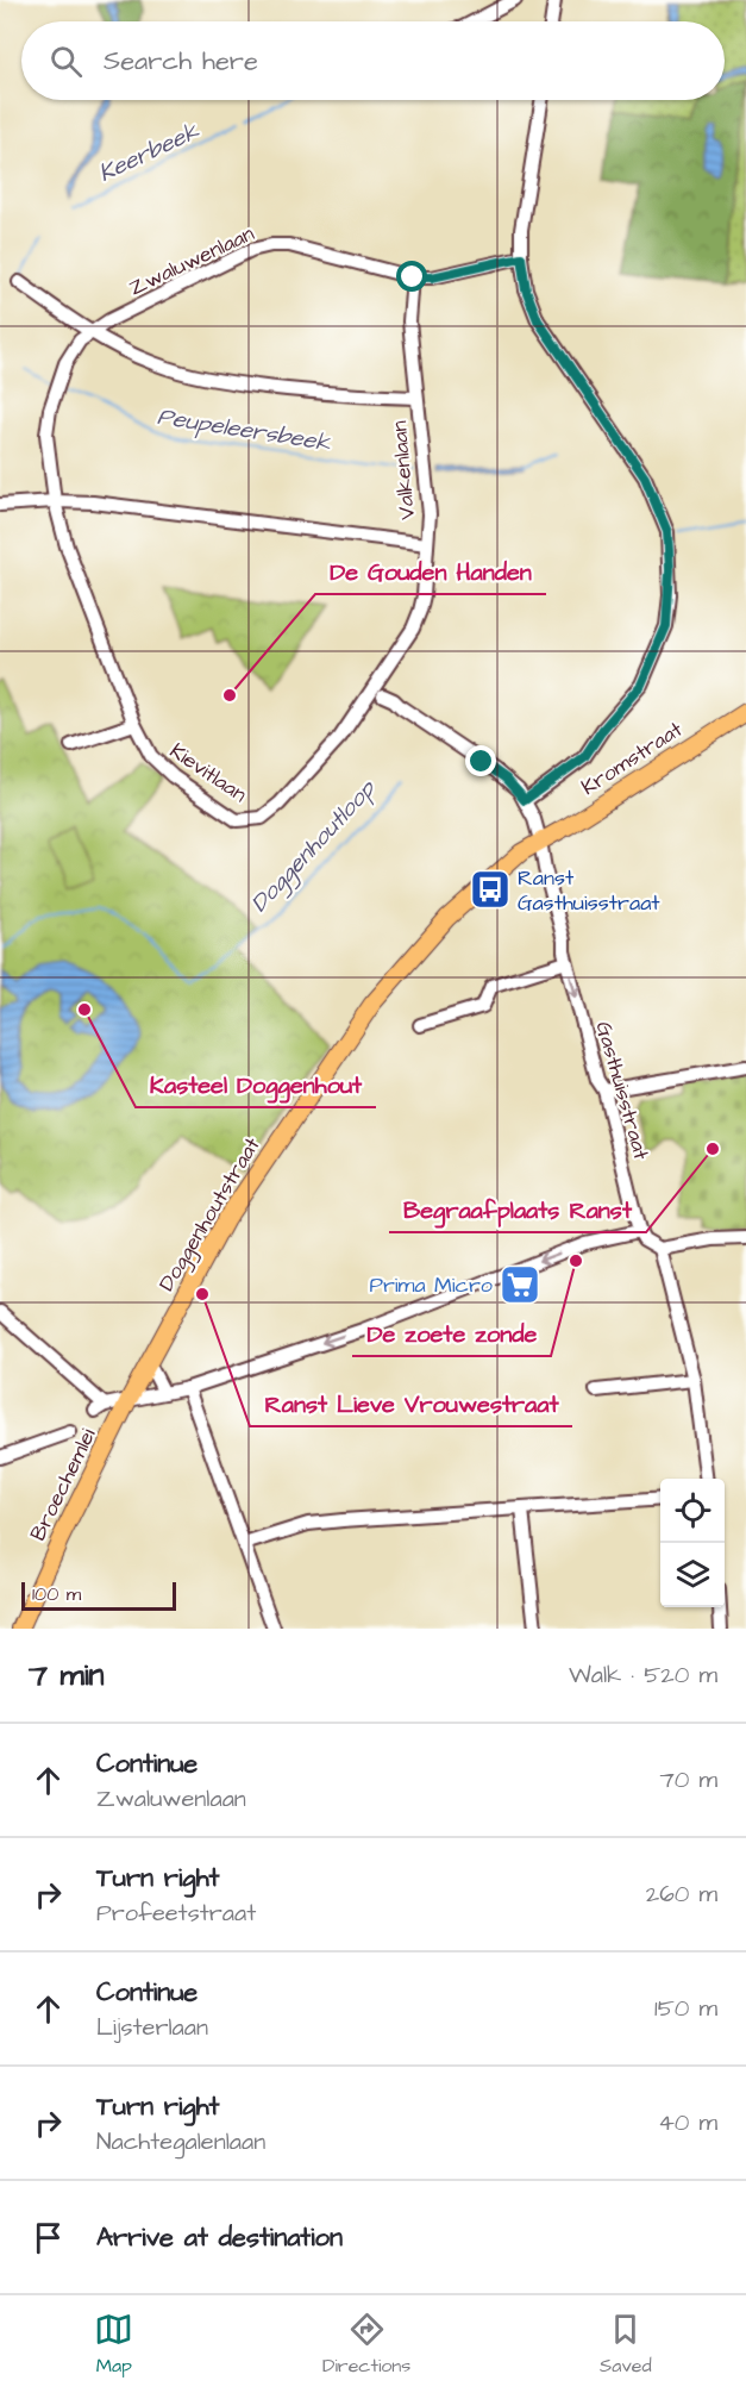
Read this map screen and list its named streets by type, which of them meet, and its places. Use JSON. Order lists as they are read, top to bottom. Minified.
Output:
{"streets":{"main road":["Kromstraat","Doggenhoutstraat","Broechemlei"],"street":["Zwaluwenlaan","Valkenlaan","Kievitlaan","Gasthuisstraat"]},"crossings":[["Zwaluwenlaan","Valkenlaan"],["Zwaluwenlaan","Kievitlaan"],["Valkenlaan","Kievitlaan"],["Kromstraat","Gasthuisstraat"],["Kromstraat","Doggenhoutstraat"],["Gasthuisstraat","Doggenhoutstraat"],["Doggenhoutstraat","Broechemlei"]],"water":["Keerbeek","Peupeleersbeek","Doggenhoutloop"],"places":{"other":["De Gouden Handen","Kasteel Doggenhout","Begraafplaats Ranst","De zoete zonde","Ranst Lieve Vrouwestraat"],"bus stop":["Ranst Gasthuisstraat"],"supermarket":["Prima Micro"]},"scale_bar":"100 m","page":{"search":"Search here","scale":"100 m","heading":["7 min","Walk · 520 m"],"list":[["Continue","Zwaluwenlaan","70 m"],["Turn right","Profeetstraat","260 m"],["Continue","Lijsterlaan","150 m"],["Turn right","Nachtegalenlaan","40 m"],"Arrive at destination"],"nav":["Map","Directions","Saved"]}}
